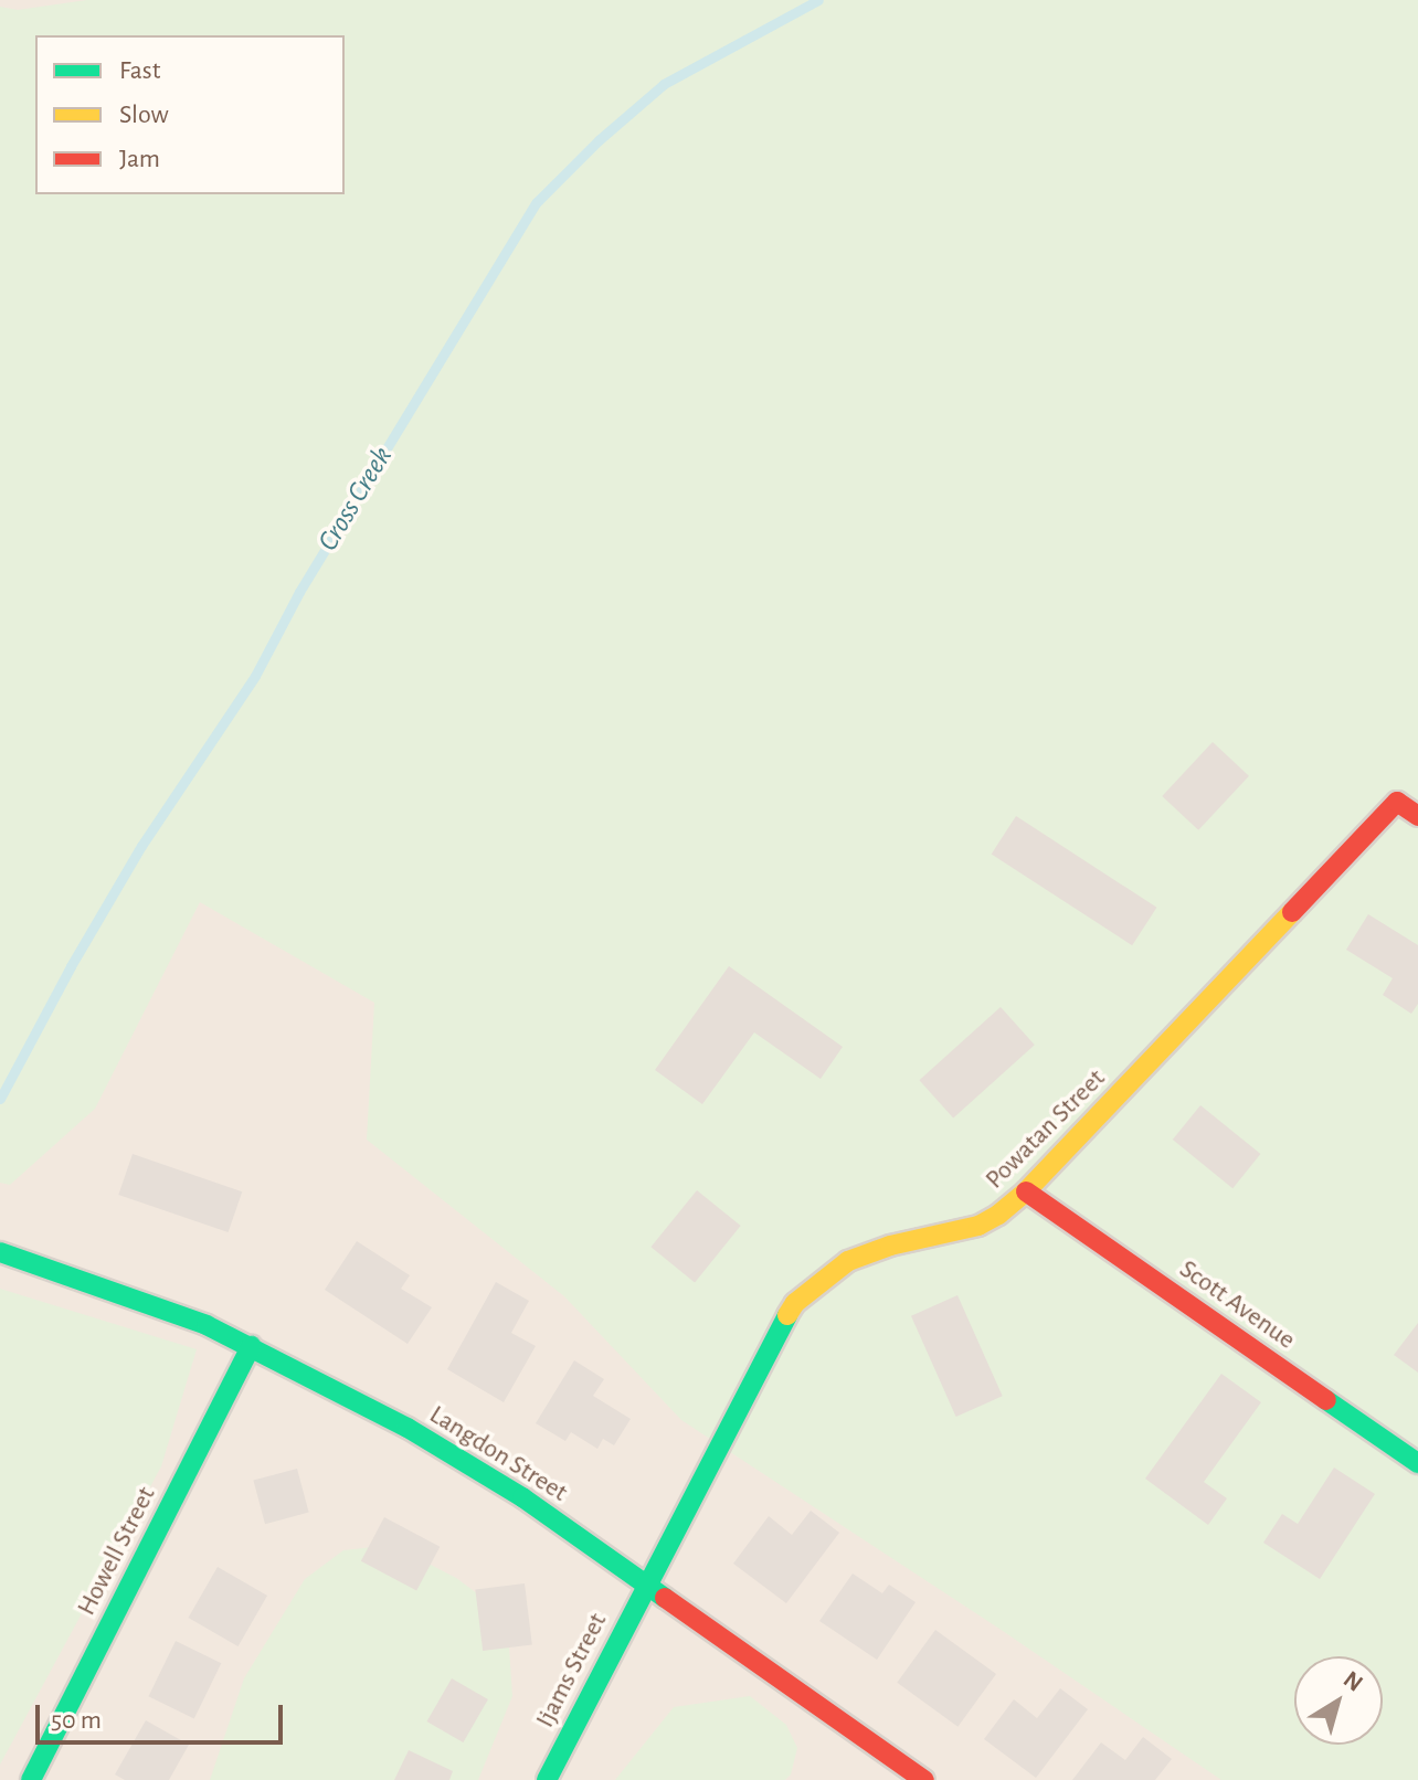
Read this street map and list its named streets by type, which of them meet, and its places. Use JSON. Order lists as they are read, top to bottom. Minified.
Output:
{"streets":{"street":["Powatan Street","Scott Avenue","Langdon Street","Howell Street","Ijams Street"]},"crossings":[["Powatan Street","Scott Avenue"],["Powatan Street","Langdon Street"],["Powatan Street","Ijams Street"],["Langdon Street","Howell Street"],["Langdon Street","Ijams Street"]],"water":["Cross Creek"],"legend":["Fast","Slow","Jam"],"scale_bar":"50 m","north":"top right"}
